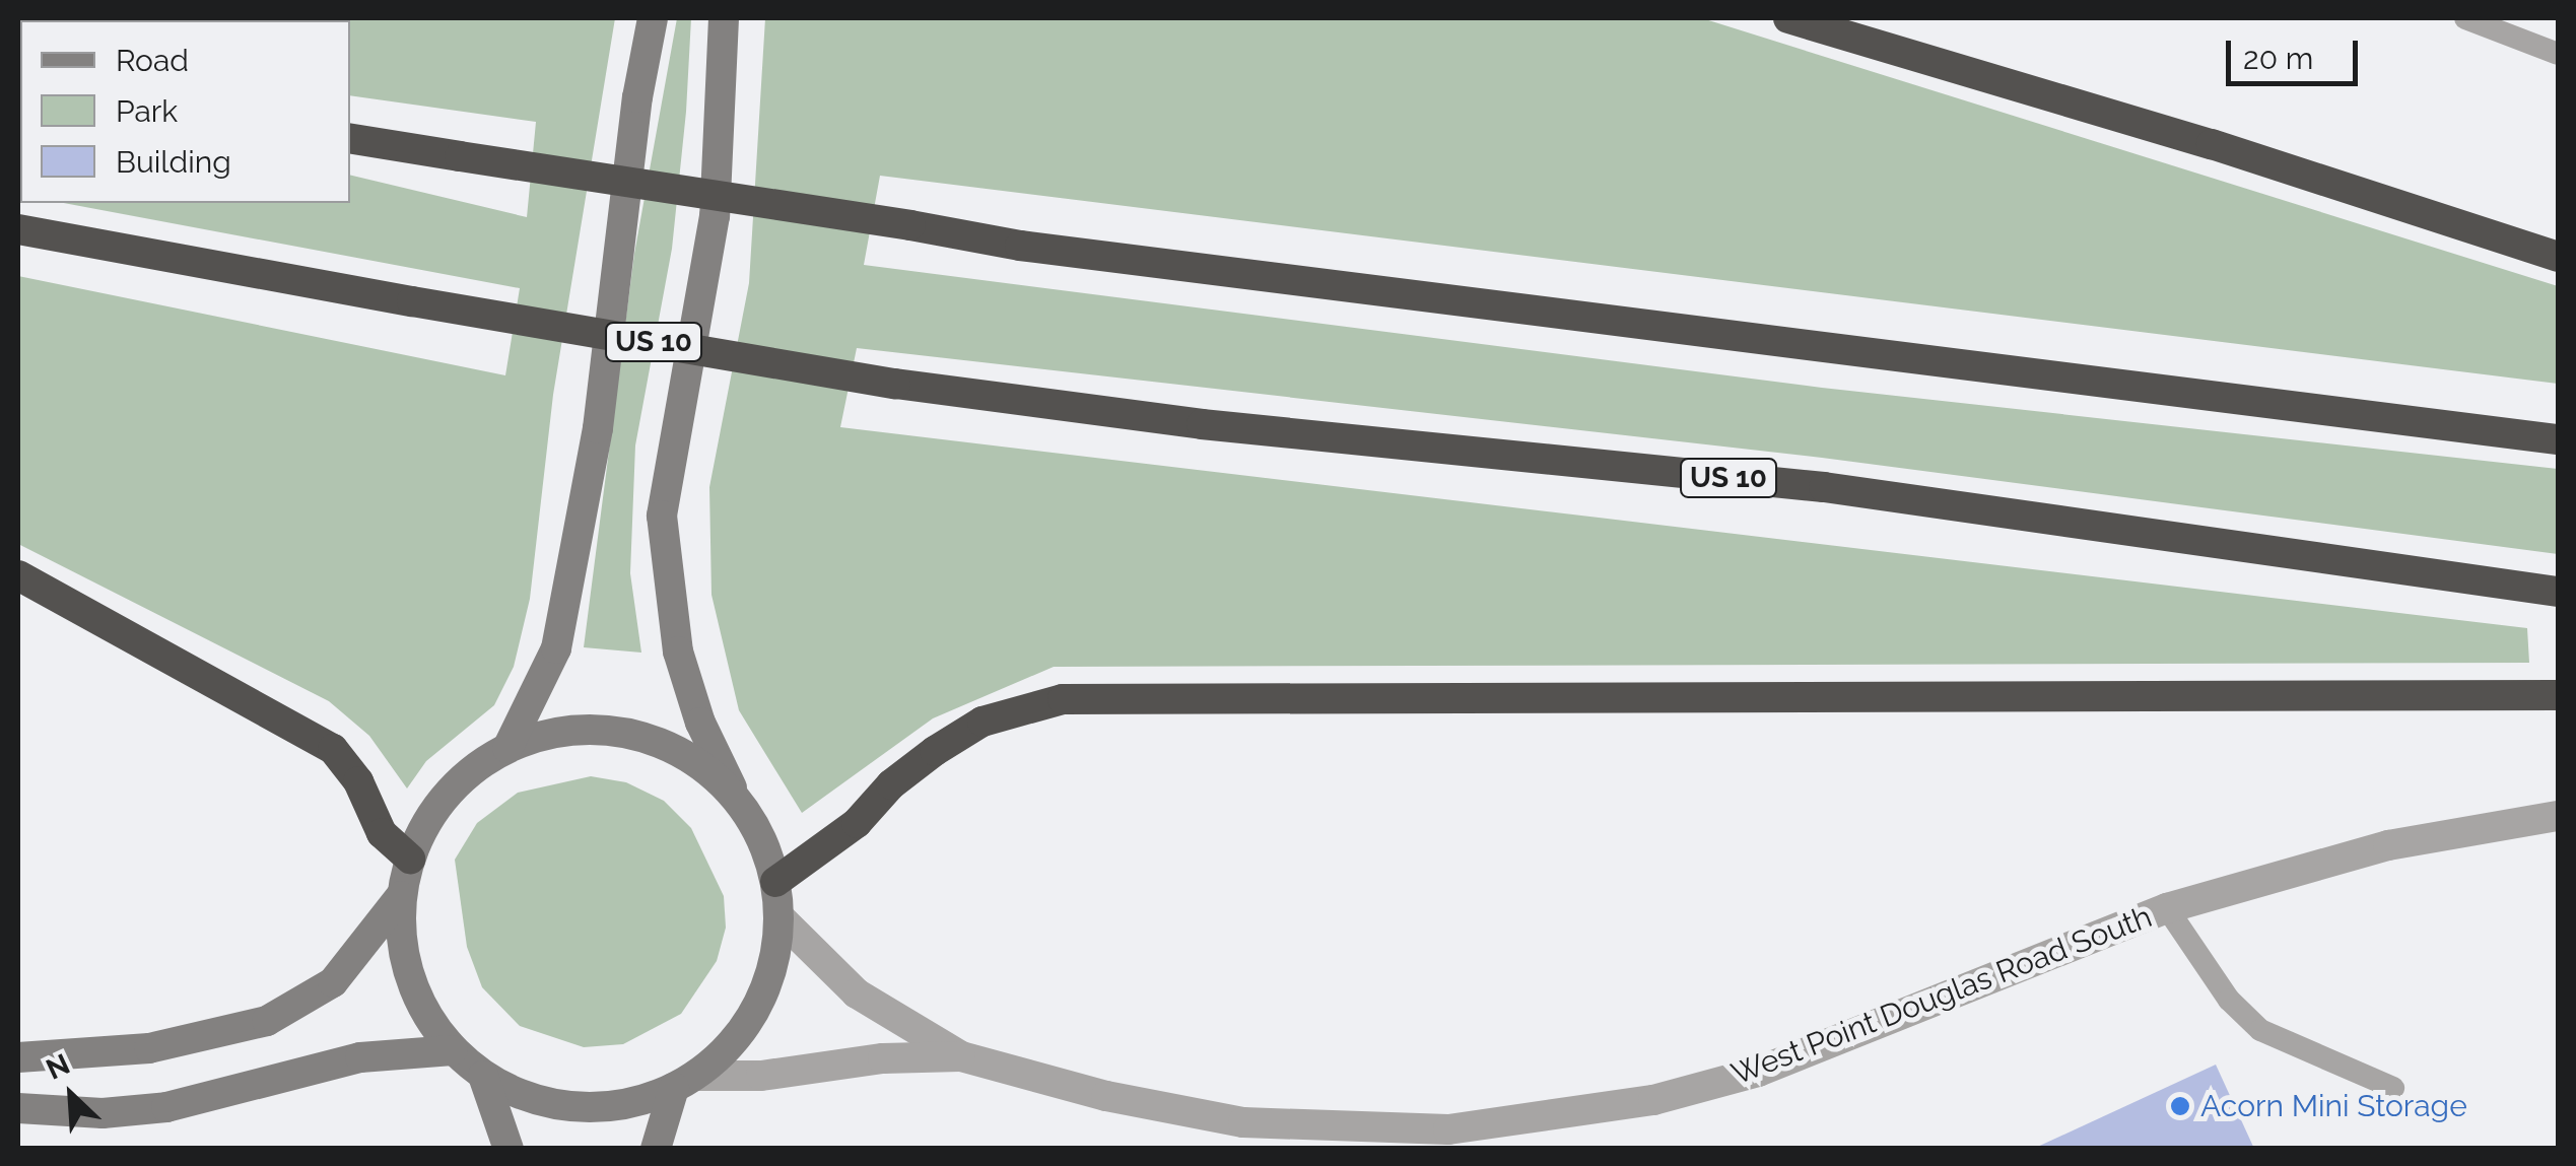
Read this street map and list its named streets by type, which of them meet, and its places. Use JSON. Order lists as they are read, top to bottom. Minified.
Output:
{"streets":{"highway":["US 10"],"street":["West Point Douglas Road South"]},"places":["Acorn Mini Storage"],"legend":["Road","Park","Building"],"scale_bar":"20 m","north":"top left"}
